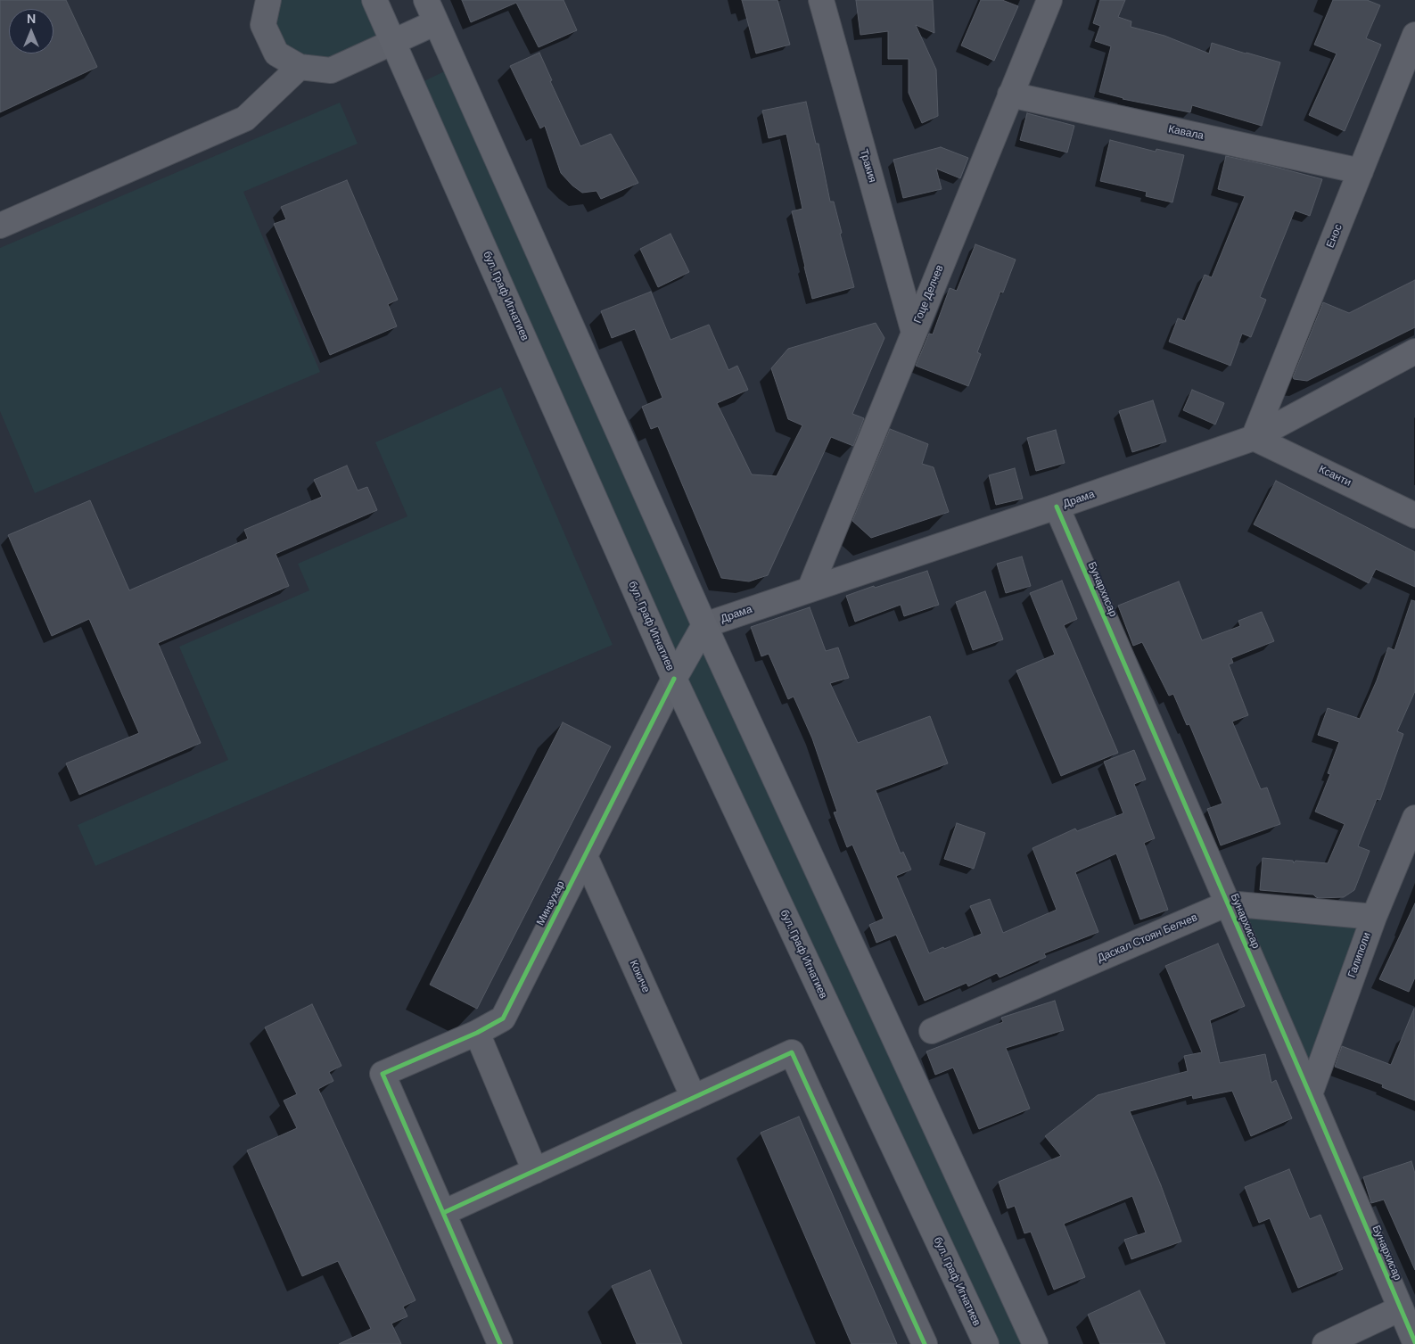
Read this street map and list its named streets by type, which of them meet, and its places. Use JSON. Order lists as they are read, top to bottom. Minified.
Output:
{"streets":{"main road":["бул. Граф Игнатиев"],"street":["Кавала","Тракия","Енос","Гоце Делчев","Ксанти","Драма","Бунархисар","Минзухар","Даскал Стоян Белчев","Галиполи","Кокиче"]},"crossings":[["Кавала","Енос"],["Кавала","Гоце Делчев"],["Тракия","Гоце Делчев"],["Енос","Ксанти"],["Енос","Драма"],["Гоце Делчев","Драма"],["бул. Граф Игнатиев","Минзухар"],["Ксанти","Драма"],["Драма","Бунархисар"],["Бунархисар","Даскал Стоян Белчев"],["Бунархисар","Галиполи"],["Минзухар","Кокиче"],["Даскал Стоян Белчев","Галиполи"]],"north":"top"}
